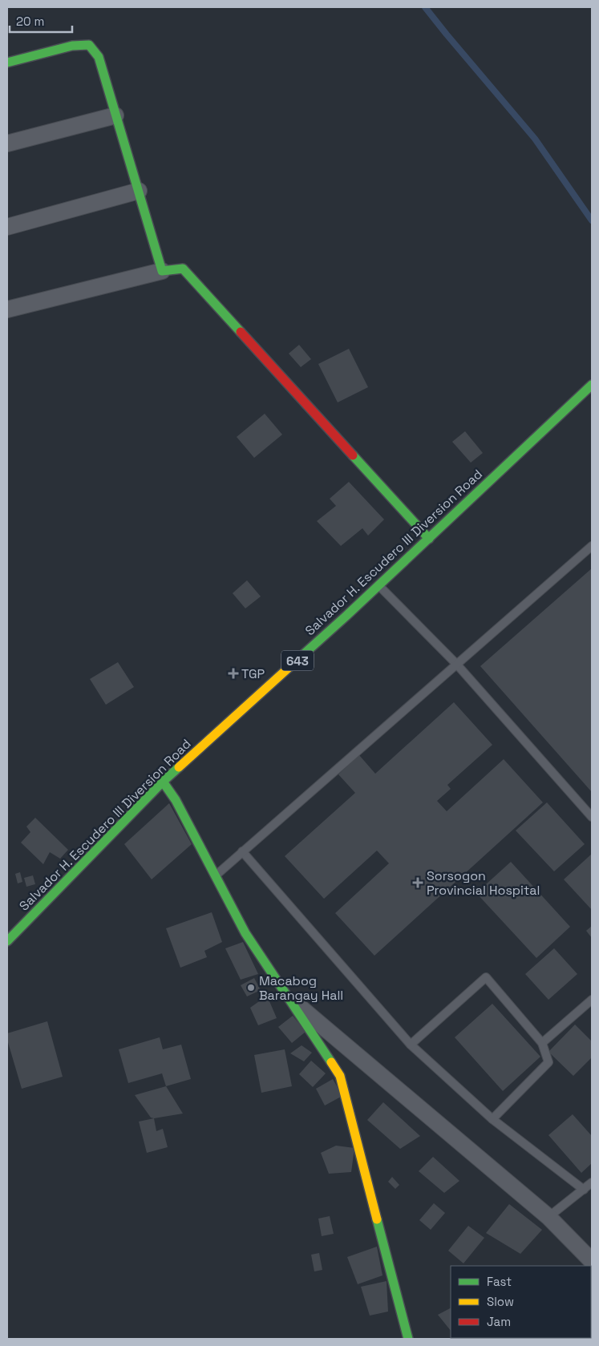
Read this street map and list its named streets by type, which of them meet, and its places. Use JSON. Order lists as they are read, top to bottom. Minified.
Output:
{"streets":{"main road":["Salvador H. Escudero III Diversion Road","643"]},"places":{"health":["TGP","Sorsogon Provincial Hospital"],"other":["Macabog Barangay Hall"]},"legend":["Fast","Slow","Jam"],"scale_bar":"20 m"}
